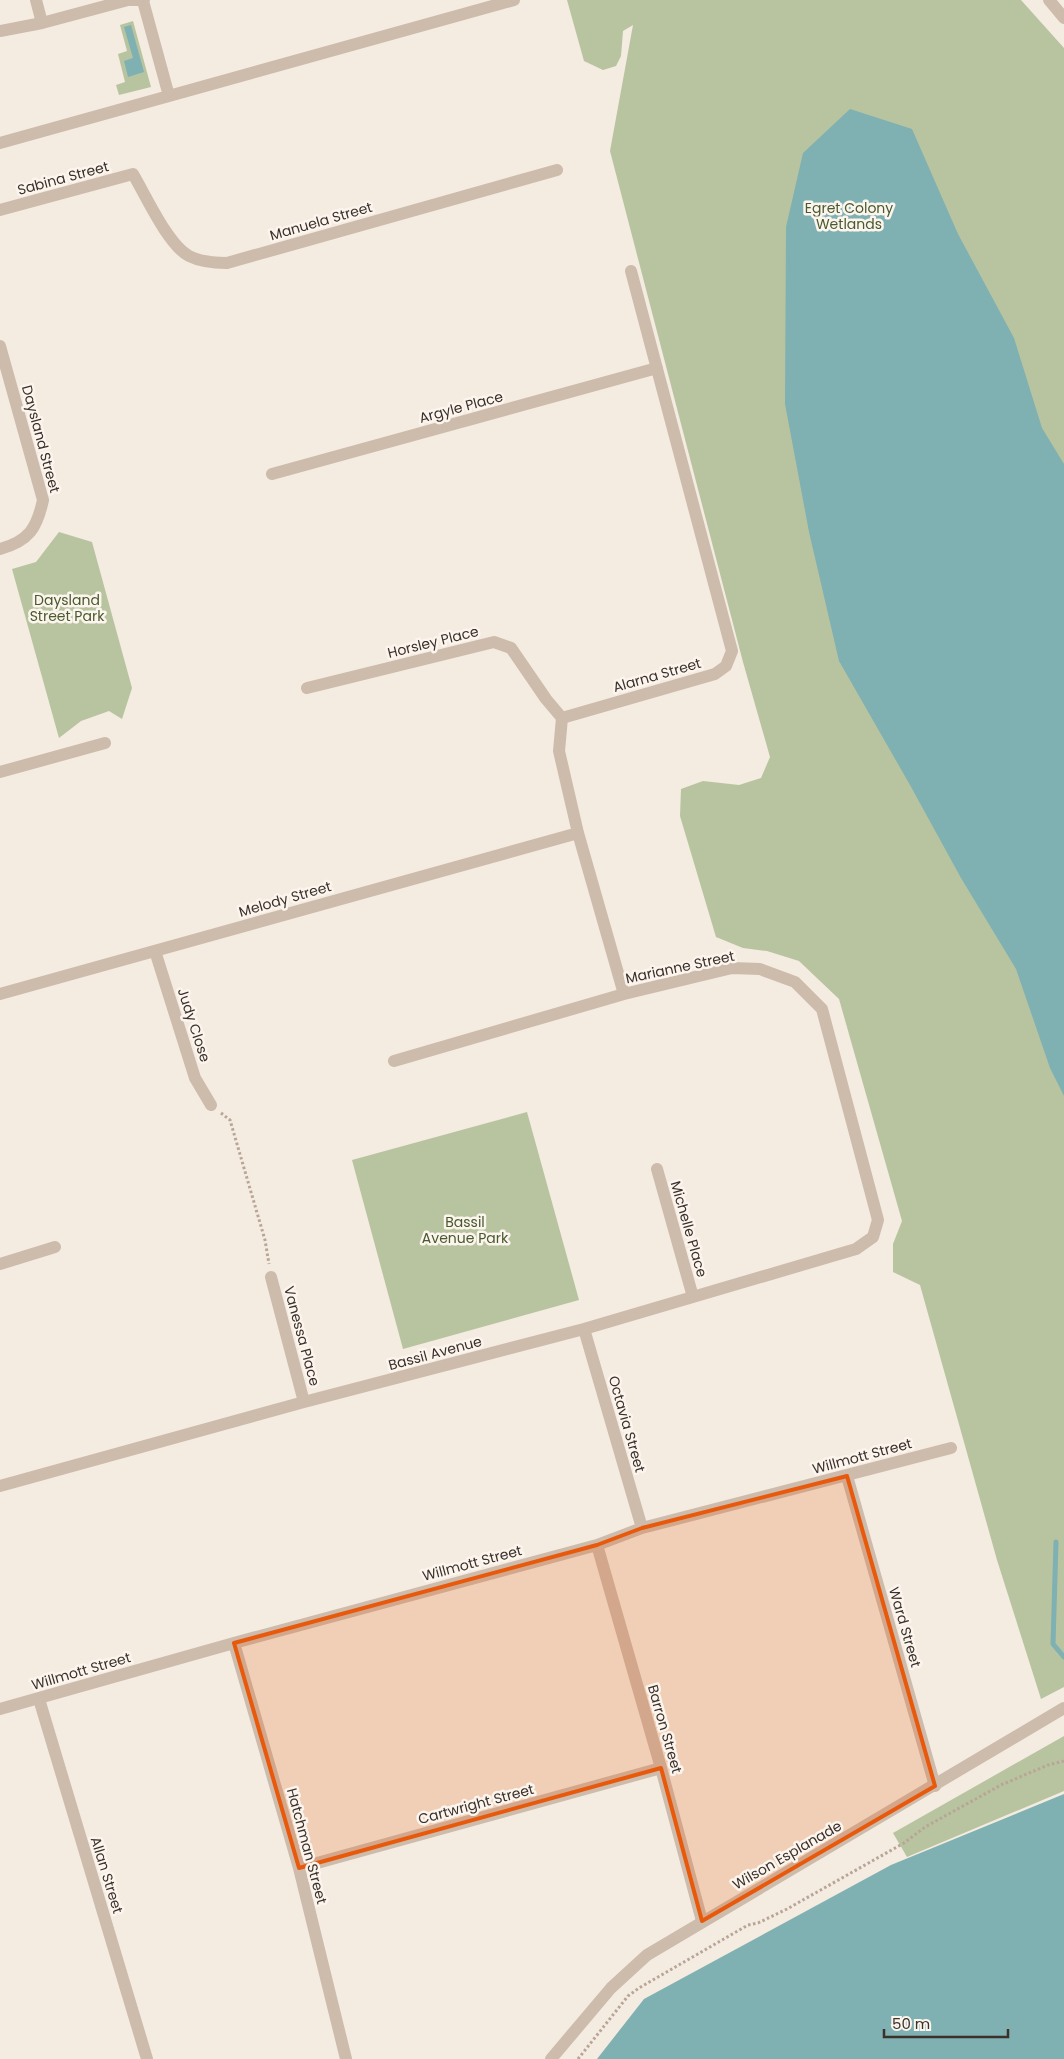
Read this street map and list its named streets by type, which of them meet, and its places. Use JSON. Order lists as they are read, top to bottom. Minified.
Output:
{"streets":{"street":["Sabina Street","Manuela Street","Argyle Place","Daysland Street","Horsley Place","Alarna Street","Melody Street","Marianne Street","Judy Close","Michelle Place","Vanessa Place","Bassil Avenue","Octavia Street","Willmott Street","Ward Street","Barron Street","Cartwright Street","Hatchman Street","Wilson Esplanade","Allan Street"]},"crossings":[["Sabina Street","Manuela Street"],["Argyle Place","Alarna Street"],["Horsley Place","Alarna Street"],["Melody Street","Judy Close"],["Marianne Street","Bassil Avenue"],["Michelle Place","Bassil Avenue"],["Vanessa Place","Bassil Avenue"],["Bassil Avenue","Octavia Street"],["Octavia Street","Willmott Street"],["Willmott Street","Ward Street"],["Willmott Street","Barron Street"],["Willmott Street","Hatchman Street"],["Willmott Street","Allan Street"],["Ward Street","Wilson Esplanade"],["Barron Street","Cartwright Street"],["Barron Street","Wilson Esplanade"],["Cartwright Street","Hatchman Street"]],"parks":["Egret Colony Wetlands","Daysland Street Park","Bassil Avenue Park"],"scale_bar":"50 m"}
